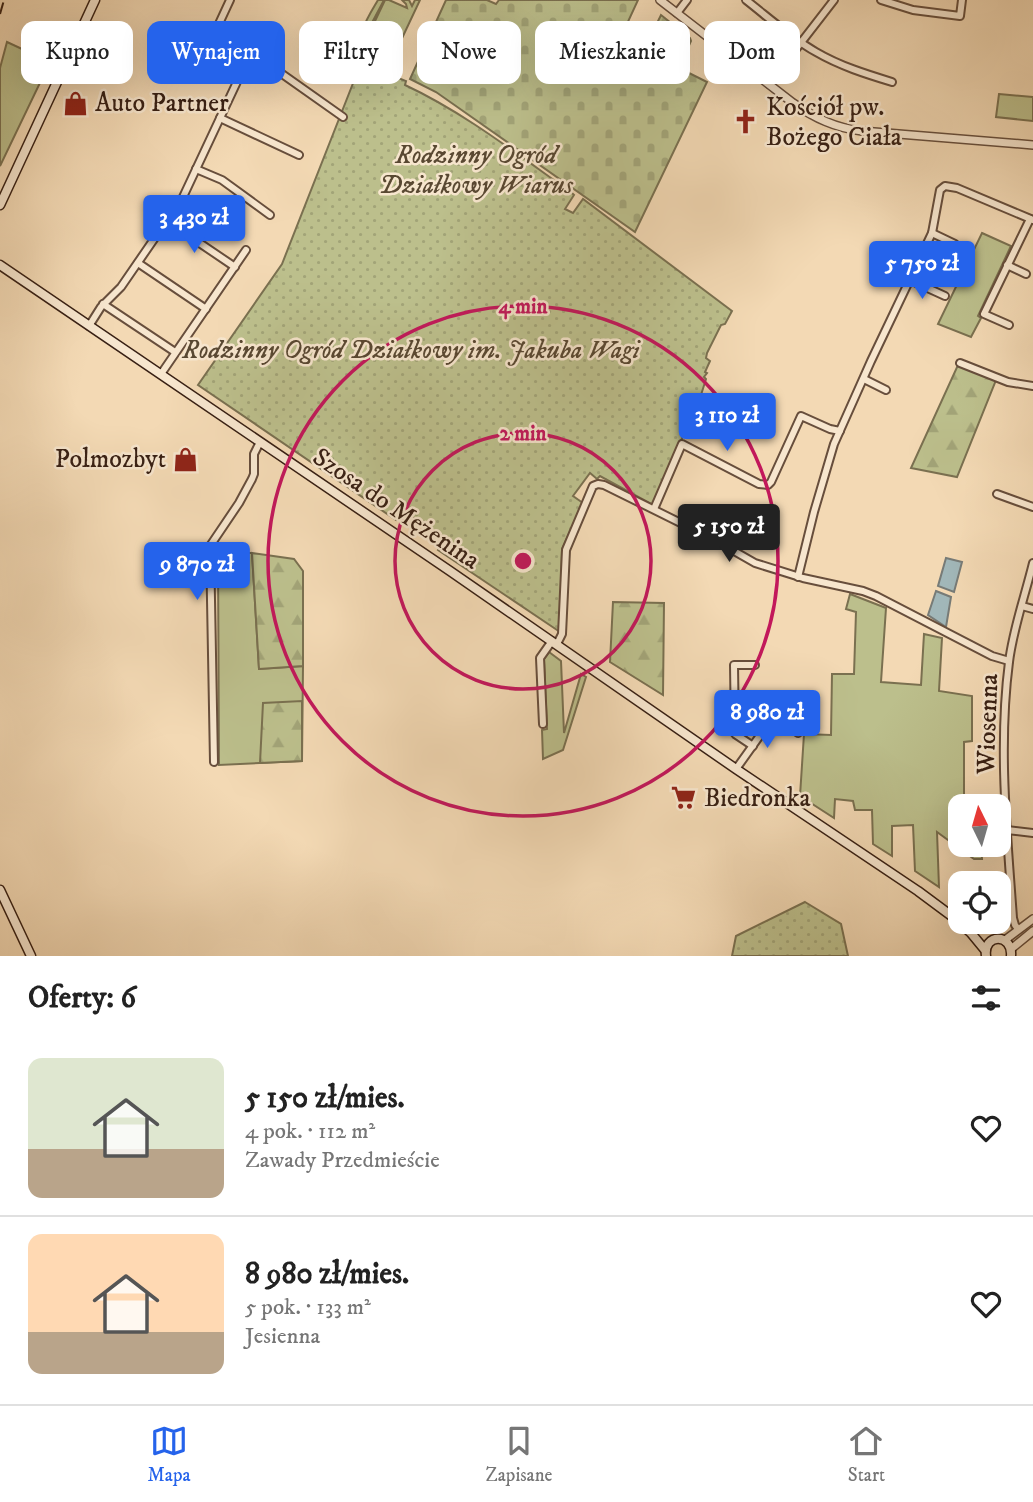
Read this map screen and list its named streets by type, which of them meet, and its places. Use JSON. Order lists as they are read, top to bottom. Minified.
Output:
{"streets":{"main road":["Szosa do Mężenina"],"street":["Wiosenna"]},"parks":["Rodzinny Ogród Działkowy Wiarus","Rodzinny Ogród Działkowy im. Jakuba Wagi"],"places":{"shop":["Auto Partner","Polmozbyt"],"church":["Kościół pw. Bożego Ciała"],"supermarket":["Biedronka"]},"north":"top","page":{"chip":["Kupno","Wynajem","Filtry","Nowe","Mieszkanie","Dom"],"price":["3 430 zł","5 750 zł","3 110 zł","5 150 zł","9 870 zł","8 980 zł"],"heading":"Oferty: 6","list":[{"name":"5 150 zł/mies.","note":"4 pok. · 112 m² · Zawady Przedmieście"},{"name":"8 980 zł/mies.","note":"5 pok. · 133 m² · Jesienna"}],"tabs":["Mapa","Zapisane","Start"]},"rings":["4 min","2 min"]}
